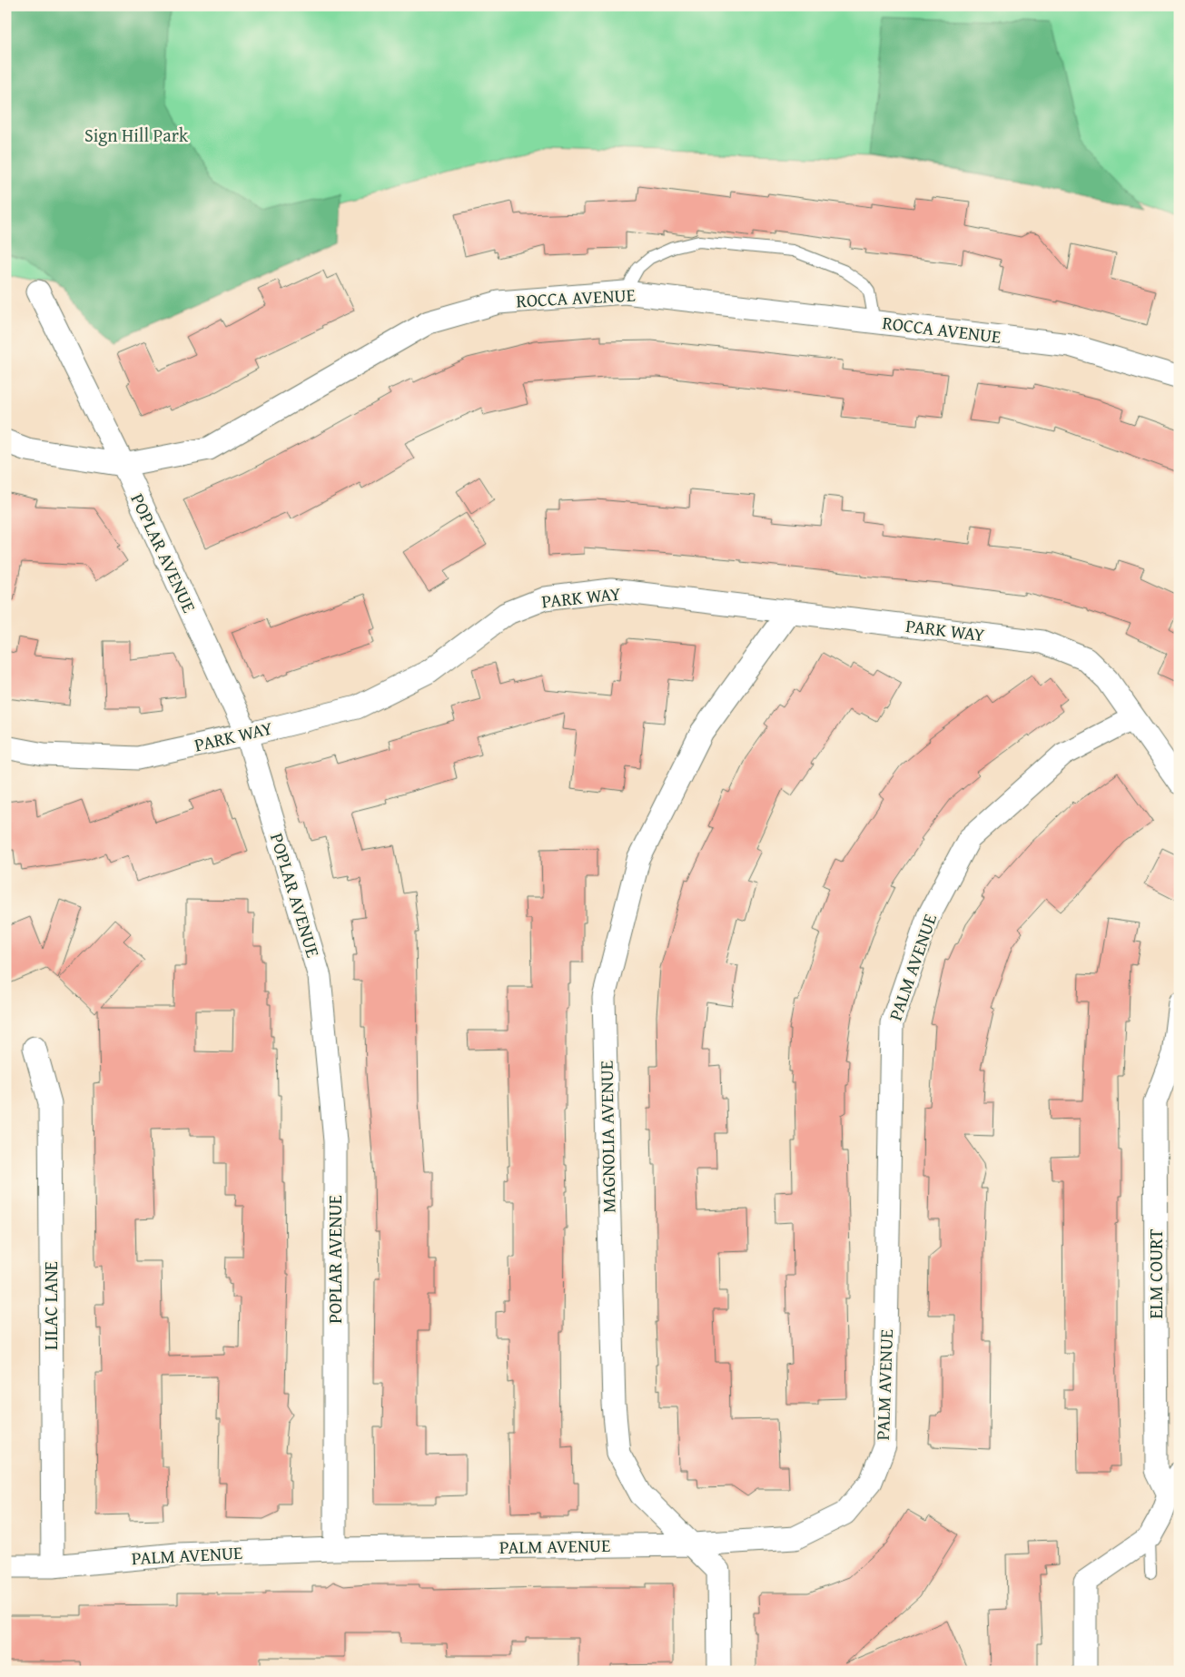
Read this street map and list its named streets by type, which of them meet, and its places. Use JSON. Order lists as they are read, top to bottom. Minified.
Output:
{"streets":{"street":["ROCCA AVENUE","POPLAR AVENUE","PARK WAY","PALM AVENUE","MAGNOLIA AVENUE","ELM COURT","LILAC LANE"]},"crossings":[["ROCCA AVENUE","POPLAR AVENUE"],["POPLAR AVENUE","PARK WAY"],["POPLAR AVENUE","PALM AVENUE"],["PARK WAY","PALM AVENUE"],["PARK WAY","MAGNOLIA AVENUE"],["PALM AVENUE","MAGNOLIA AVENUE"],["PALM AVENUE","LILAC LANE"]],"parks":["Sign Hill Park"]}
